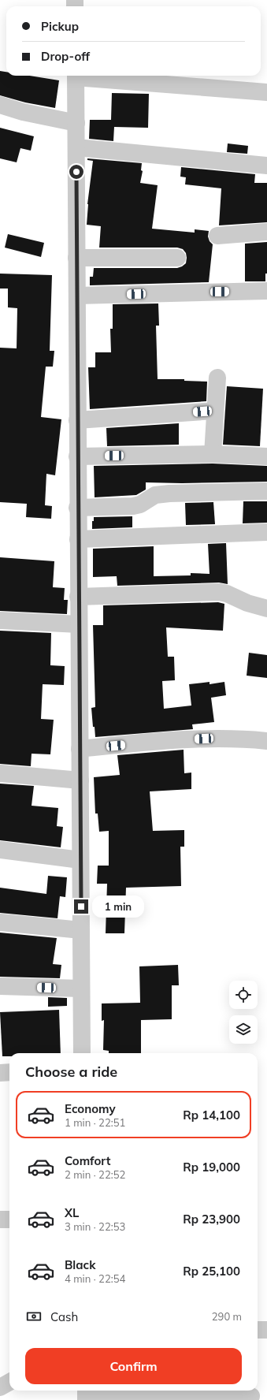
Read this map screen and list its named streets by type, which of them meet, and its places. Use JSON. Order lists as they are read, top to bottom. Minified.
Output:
{"page":{"banner":["Pickup","Drop-off"],"bubble":"1 min","heading":"Choose a ride","list":[{"name":"Economy","note":"1 min · 22:51","value":"Rp 14,100"},{"name":"Comfort","note":"2 min · 22:52","value":"Rp 19,000"},{"name":"XL","note":"3 min · 22:53","value":"Rp 23,900"},{"name":"Black","note":"4 min · 22:54","value":"Rp 25,100"}],"pay":["Cash","290 m"],"buttons":"Confirm"}}
